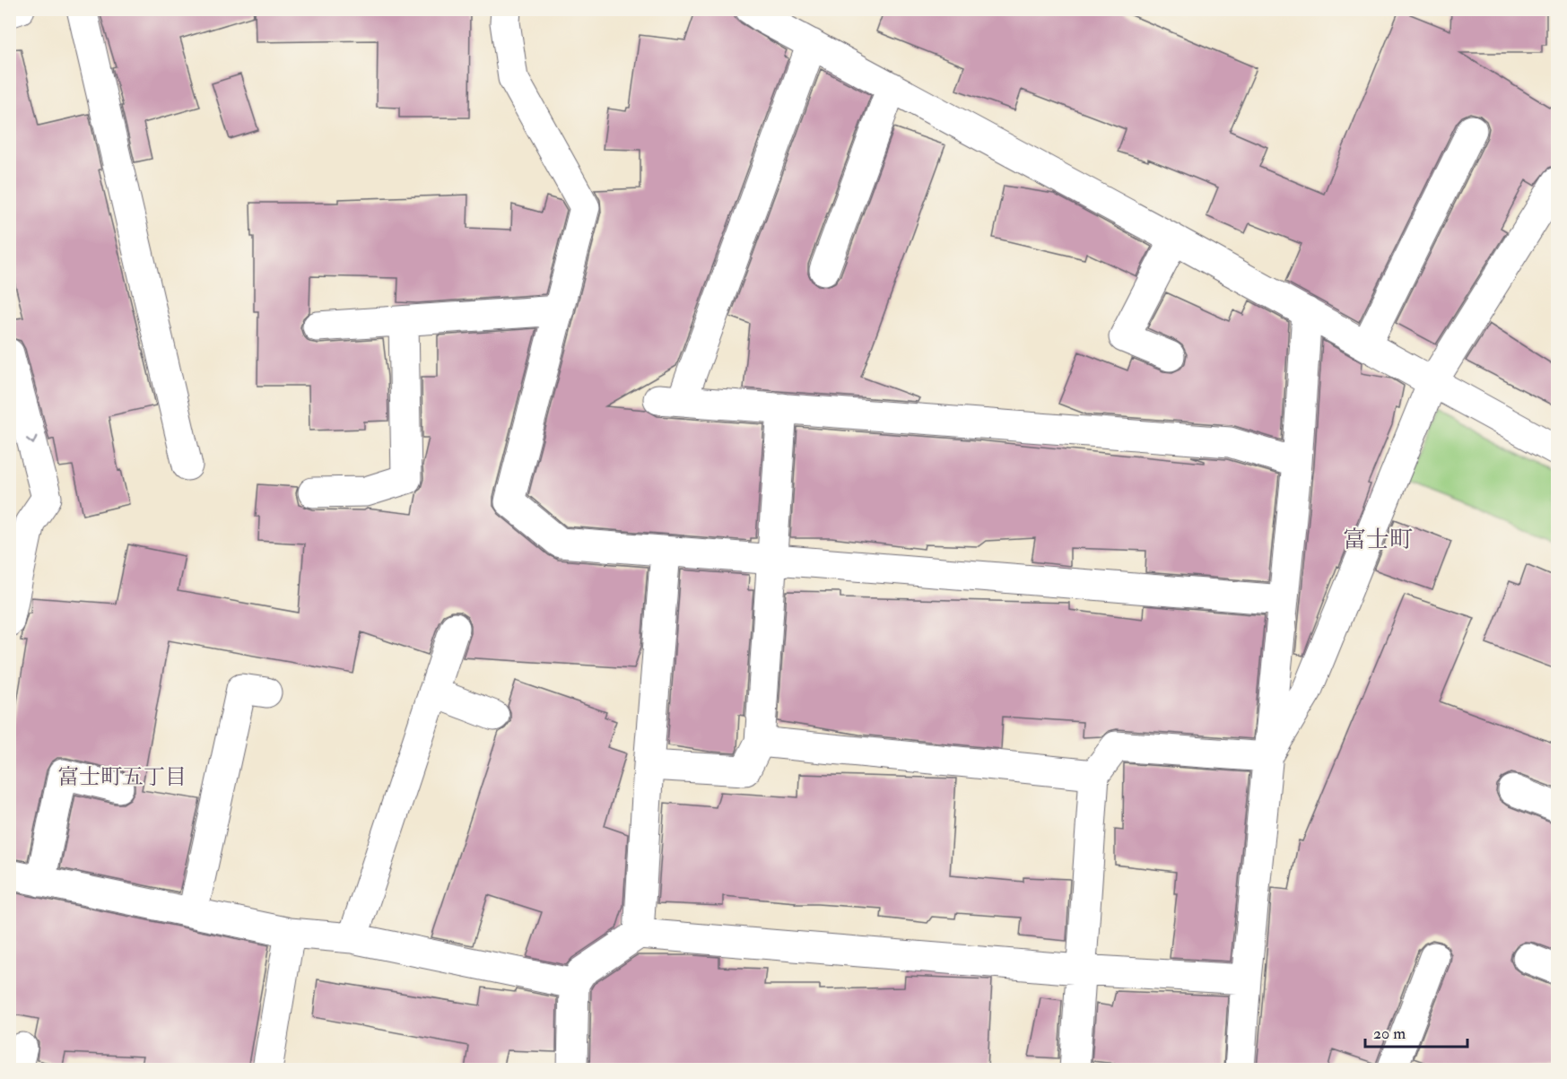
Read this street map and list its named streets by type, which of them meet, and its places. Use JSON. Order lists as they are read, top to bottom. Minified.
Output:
{"districts":["富士町","富士町五丁目"],"scale_bar":"20 m"}
